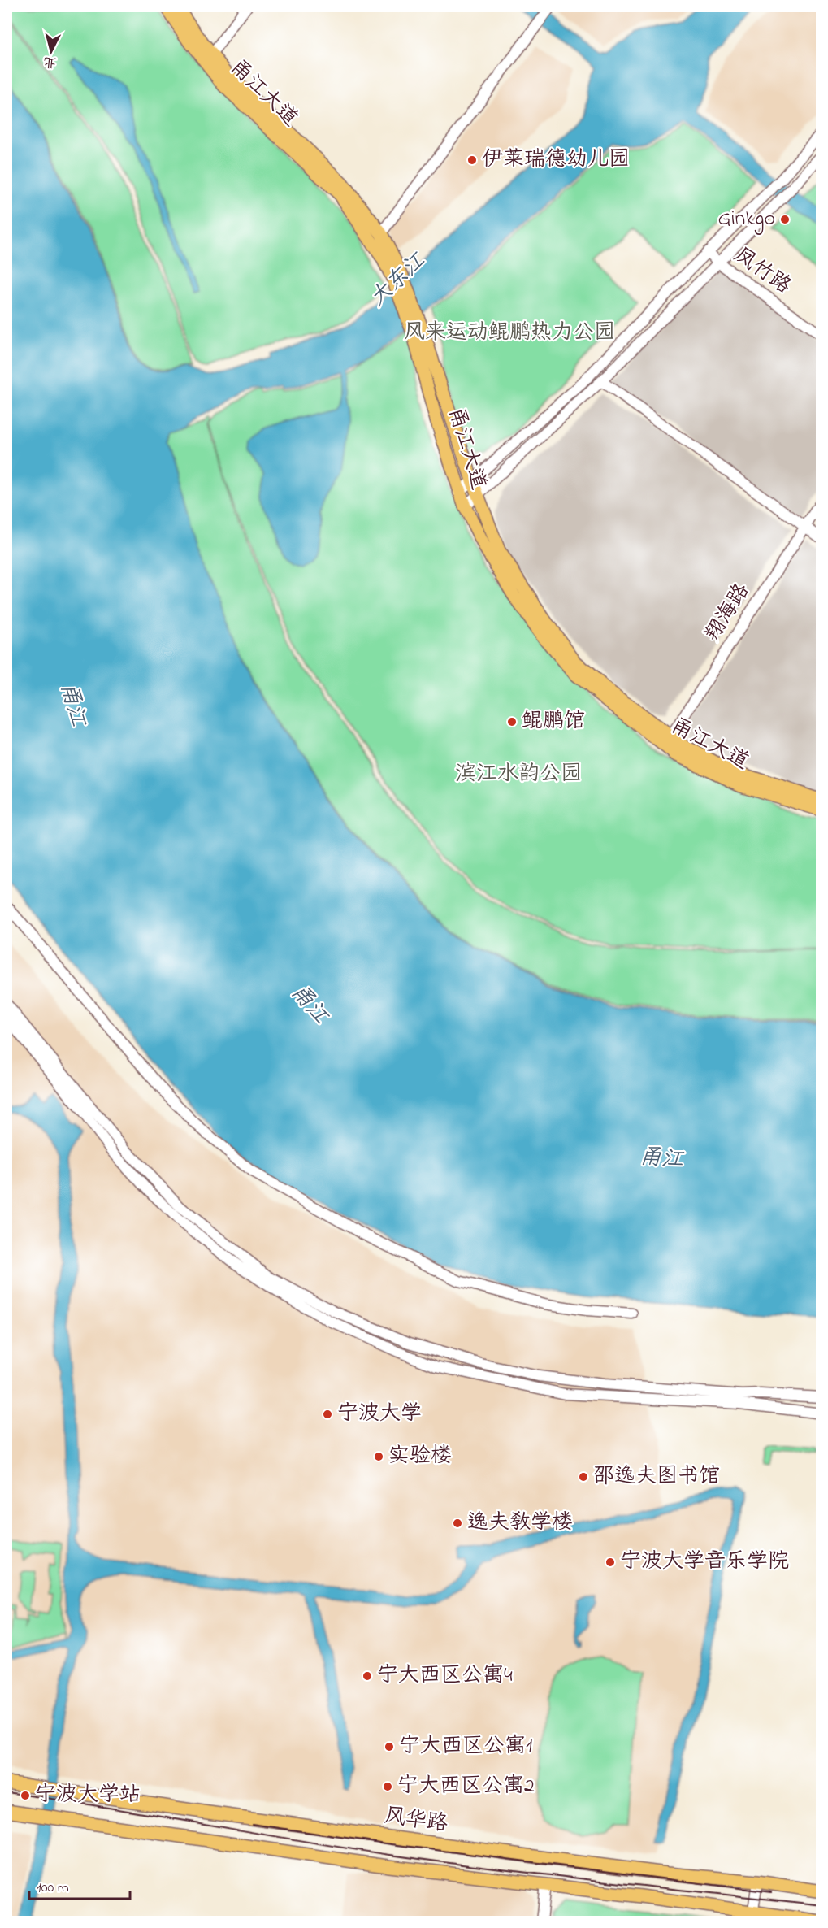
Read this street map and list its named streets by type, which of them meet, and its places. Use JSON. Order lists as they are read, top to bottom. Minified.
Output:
{"streets":{"main road":["甬江大道","风华路"],"street":["凤竹路","翔海路"]},"crossings":[["甬江大道","翔海路"]],"water":["大东江","甬江"],"parks":["风来运动鲲鹏热力公园","滨江水韵公园"],"places":["伊莱瑞德幼儿园","Ginkgo","鲲鹏馆","宁波大学","实验楼","邵逸夫图书馆","逸夫教学楼","宁波大学音乐学院","宁大西区公寓4","宁大西区公寓1","宁大西区公寓2","宁波大学站"],"scale_bar":"100 m","north":"bottom"}
